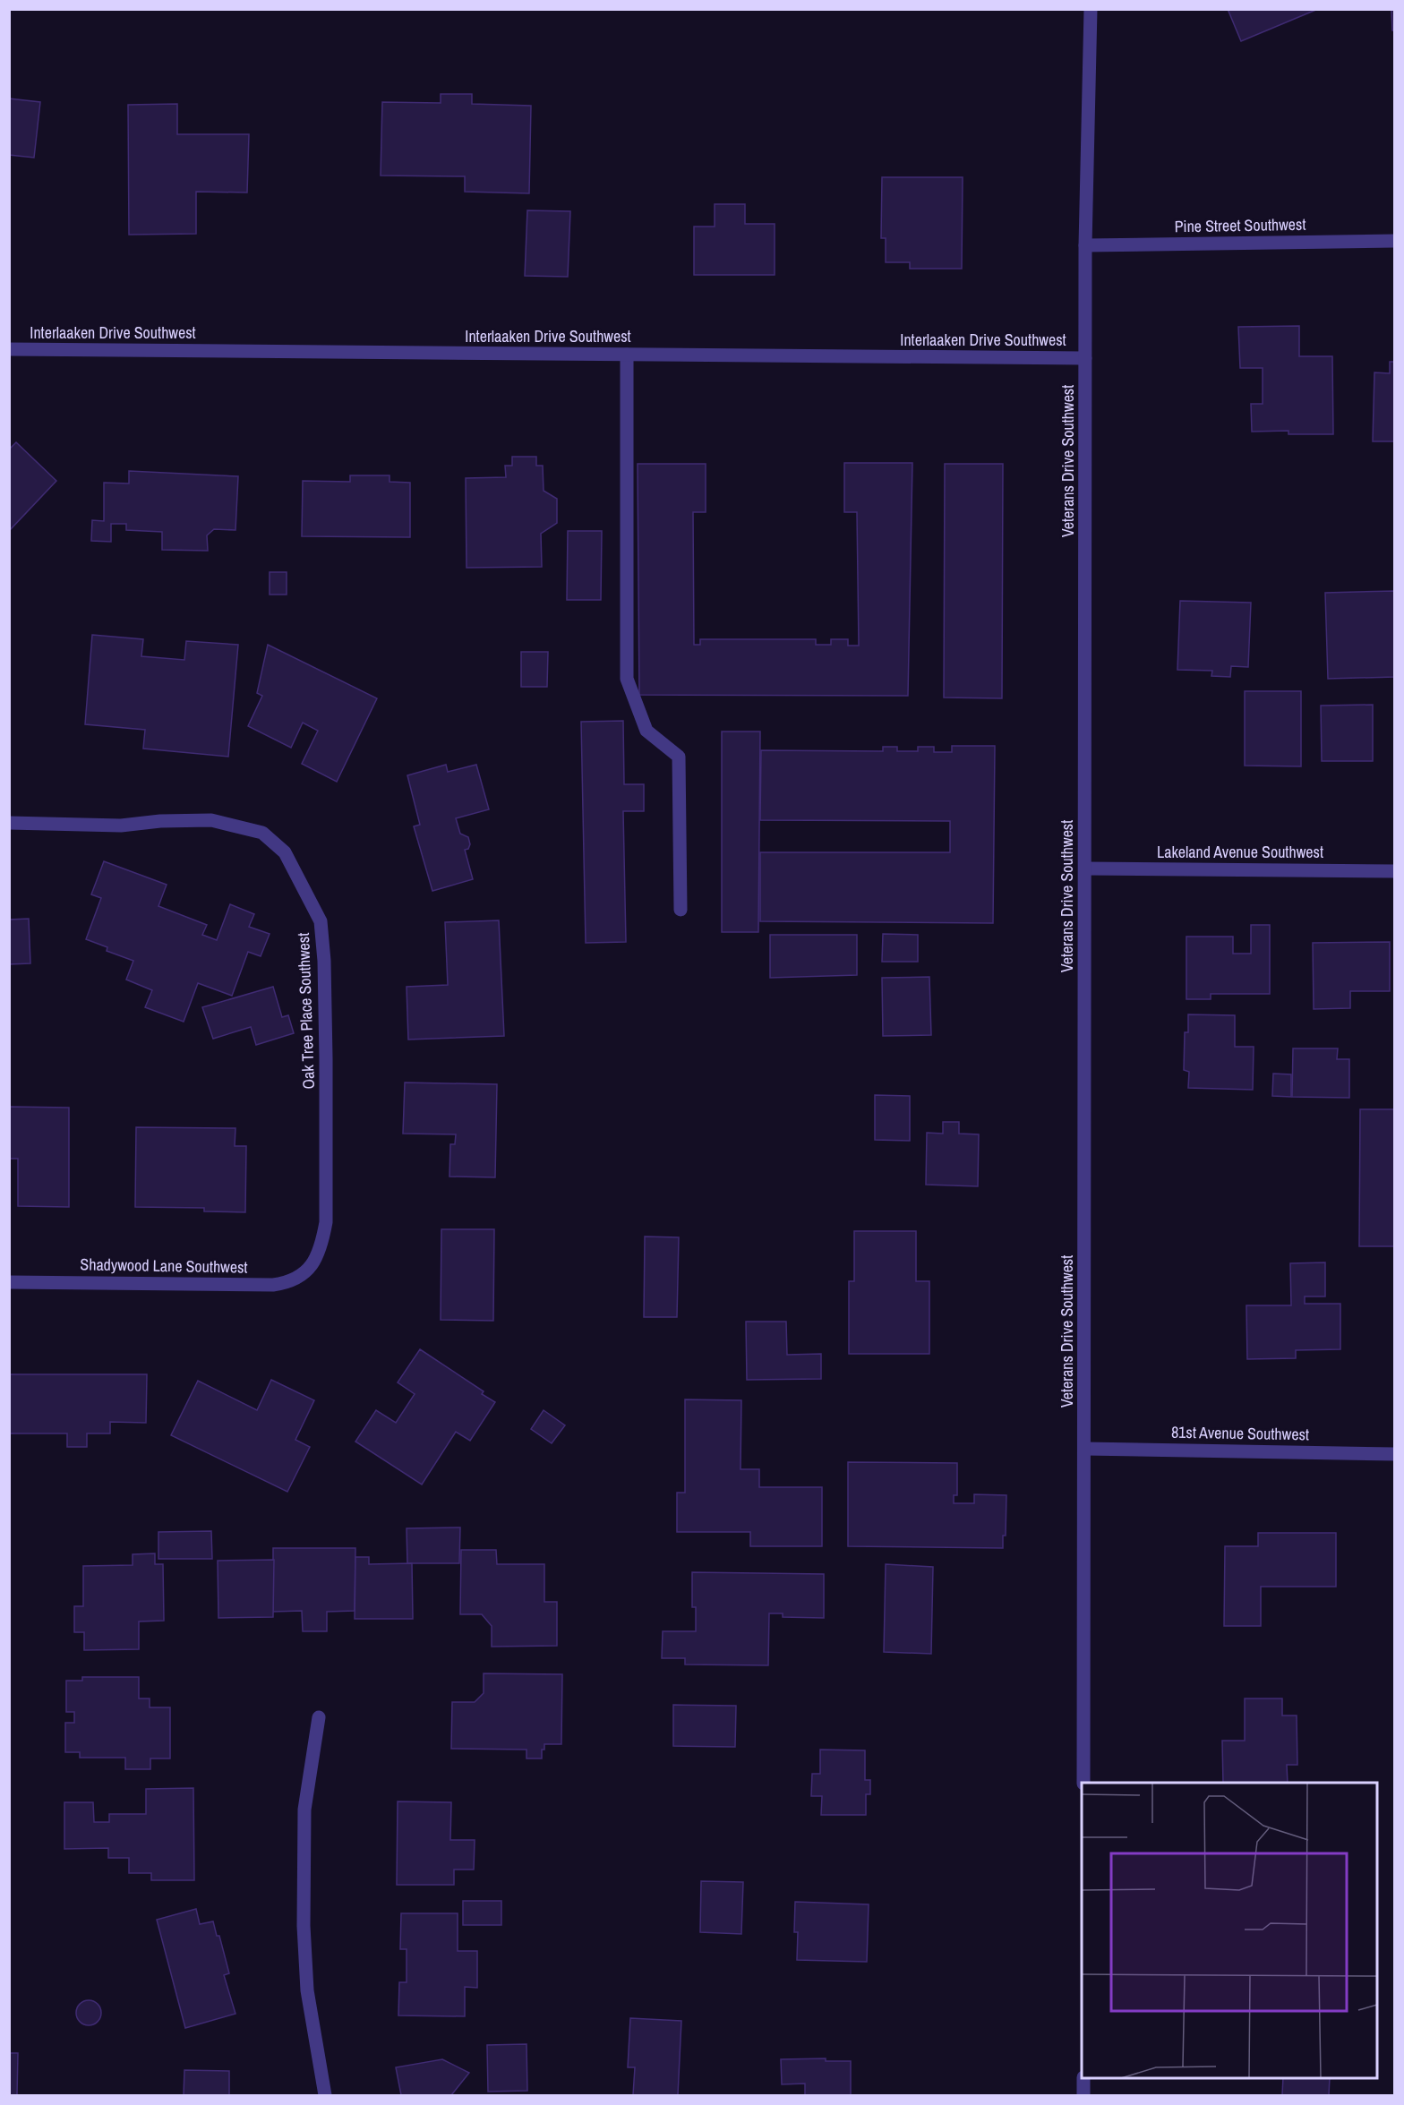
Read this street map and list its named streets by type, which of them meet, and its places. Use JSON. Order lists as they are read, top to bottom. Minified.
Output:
{"streets":{"street":["Pine Street Southwest","Interlaaken Drive Southwest","Veterans Drive Southwest","Lakeland Avenue Southwest","Oak Tree Place Southwest","Shadywood Lane Southwest","81st Avenue Southwest"]},"crossings":[["Pine Street Southwest","Veterans Drive Southwest"],["Interlaaken Drive Southwest","Veterans Drive Southwest"],["Veterans Drive Southwest","Lakeland Avenue Southwest"],["Veterans Drive Southwest","81st Avenue Southwest"],["Oak Tree Place Southwest","Shadywood Lane Southwest"]]}
